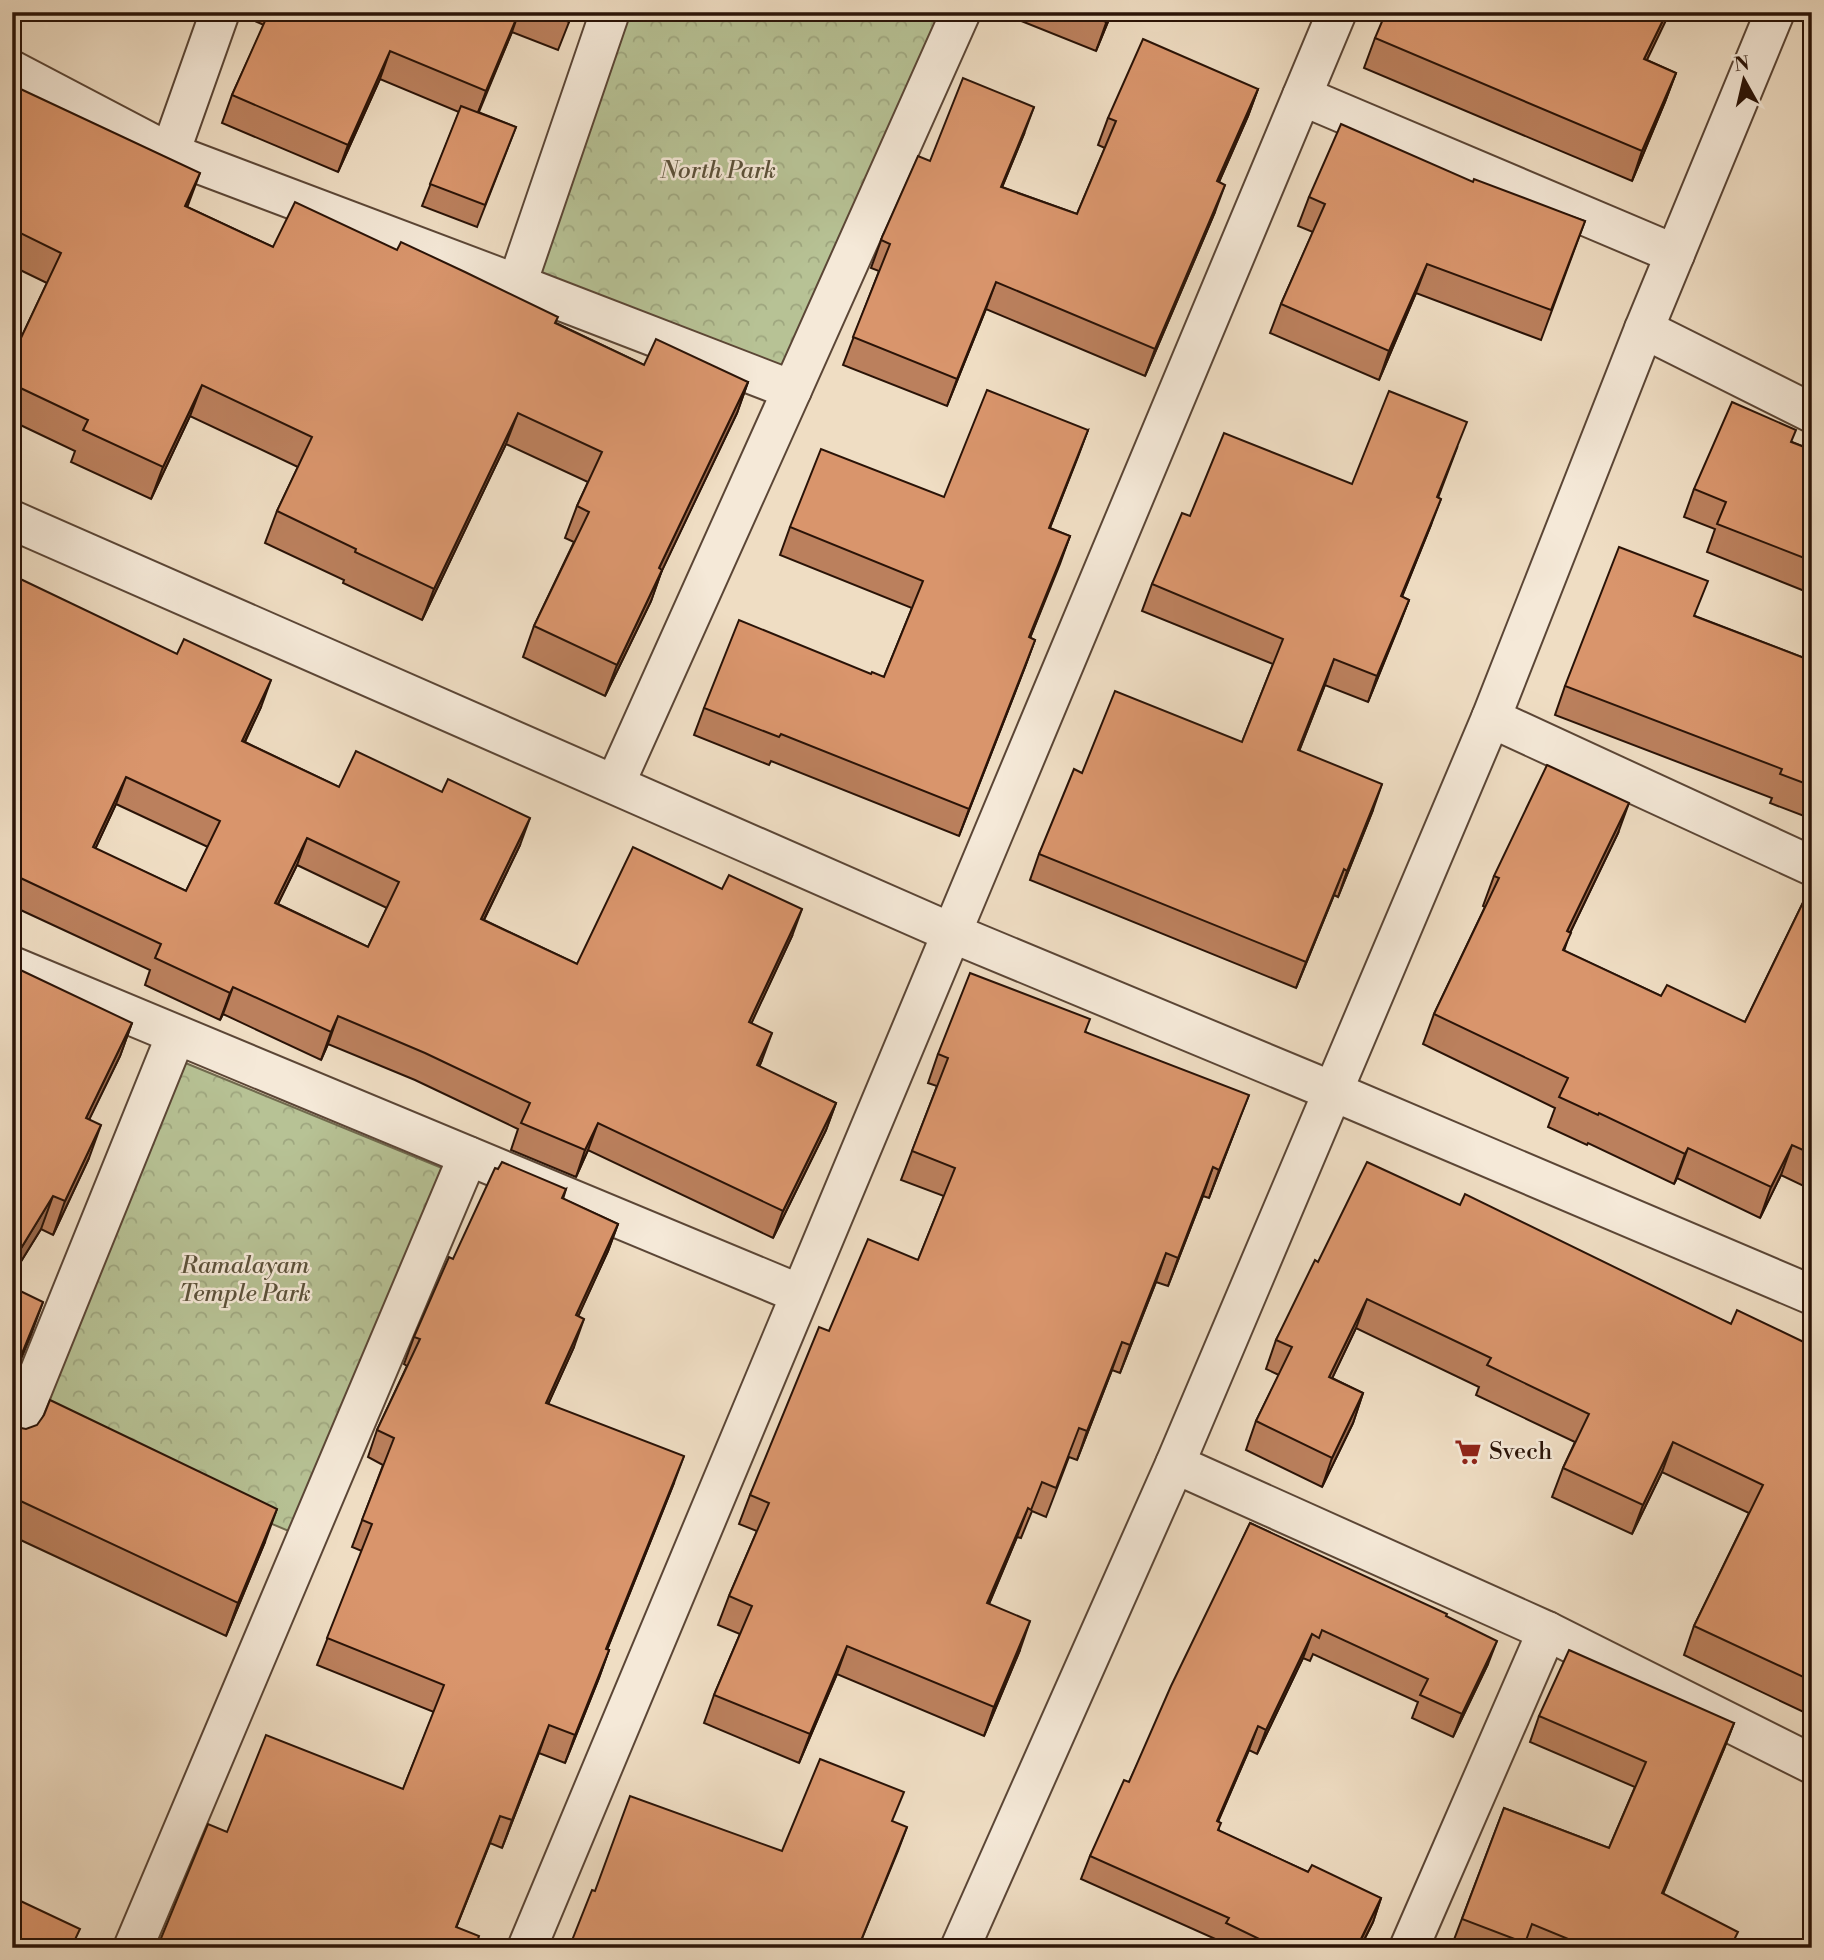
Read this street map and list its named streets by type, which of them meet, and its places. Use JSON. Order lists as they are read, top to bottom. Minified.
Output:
{"parks":["North Park","Ramalayam Temple Park"],"places":{"supermarket":["Svech"]},"north":"top"}
